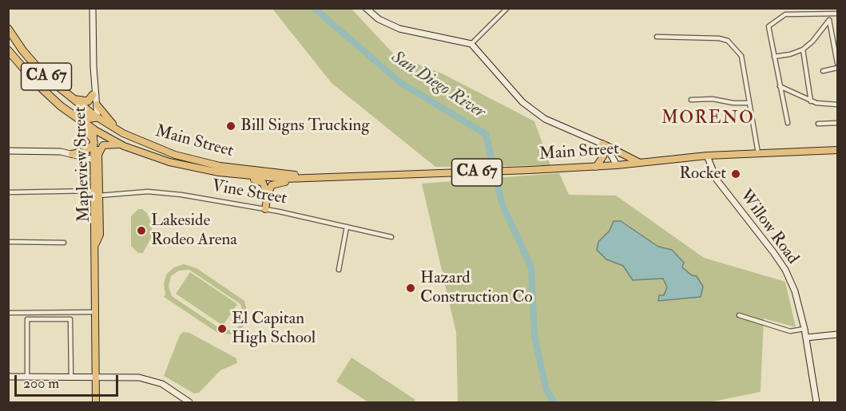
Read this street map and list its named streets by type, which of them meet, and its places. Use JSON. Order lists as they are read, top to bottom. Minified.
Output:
{"streets":{"highway":["CA 67"],"main road":["Main Street","Mapleview Street","Willow Road"],"street":["Vine Street"]},"crossings":[["CA 67","Main Street"],["CA 67","Mapleview Street"],["Main Street","Mapleview Street"],["Main Street","Willow Road"],["Mapleview Street","Vine Street"]],"districts":["MORENO"],"water":["San Diego River"],"places":["Bill Signs Trucking","Rocket","Lakeside Rodeo Arena","Hazard Construction Co","El Capitan High School"],"scale_bar":"200 m"}
